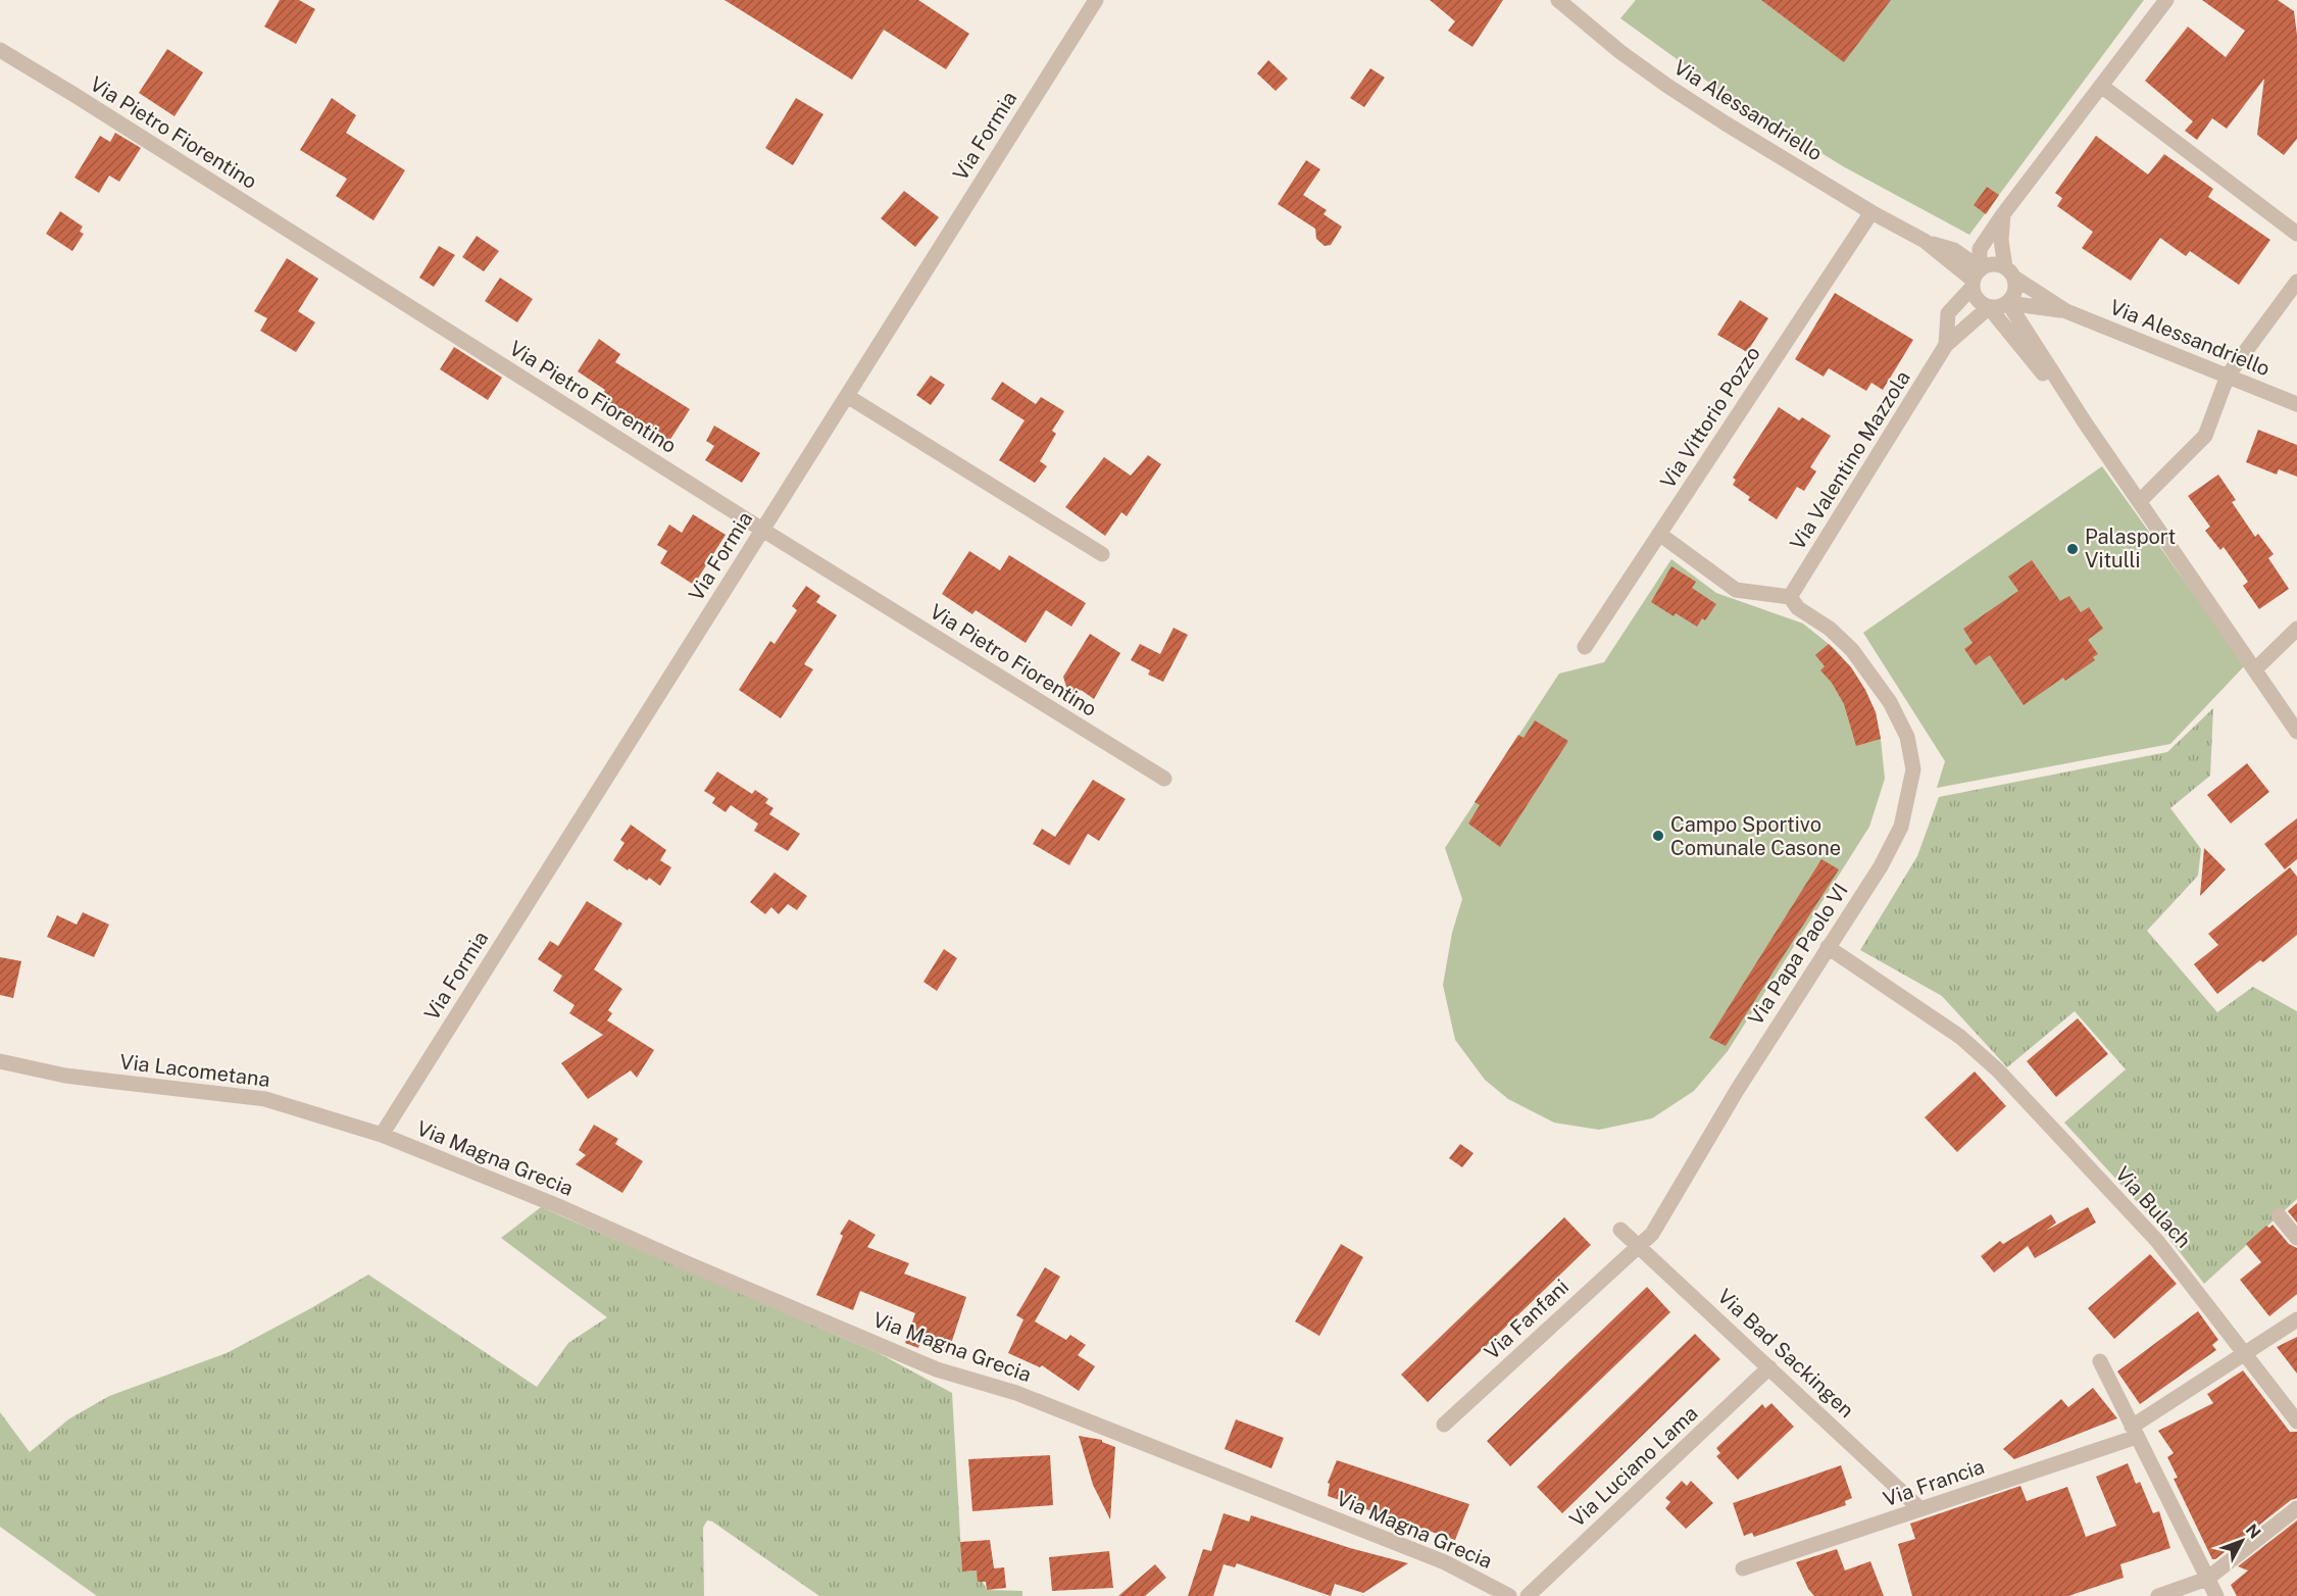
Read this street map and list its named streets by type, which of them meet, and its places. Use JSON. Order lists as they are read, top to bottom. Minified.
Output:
{"streets":{"street":["Via Alessandriello","Via Pietro Fiorentino","Via Formia","Via Vittorio Pozzo","Via Valentino Mazzola","Via Papa Paolo VI","Via Lacometana","Via Magna Grecia","Via Bulach","Via Fanfani","Via Bad Sackingen","Via Luciano Lama","Via Francia"]},"crossings":[["Via Alessandriello","Via Vittorio Pozzo"],["Via Alessandriello","Via Valentino Mazzola"],["Via Pietro Fiorentino","Via Formia"],["Via Formia","Via Lacometana"],["Via Formia","Via Magna Grecia"],["Via Valentino Mazzola","Via Papa Paolo VI"],["Via Papa Paolo VI","Via Bulach"],["Via Papa Paolo VI","Via Fanfani"],["Via Papa Paolo VI","Via Bad Sackingen"],["Via Lacometana","Via Magna Grecia"],["Via Bulach","Via Francia"],["Via Fanfani","Via Bad Sackingen"],["Via Bad Sackingen","Via Luciano Lama"],["Via Bad Sackingen","Via Francia"]],"places":["Palasport Vitulli","Campo Sportivo Comunale Casone"],"north":"top right"}
